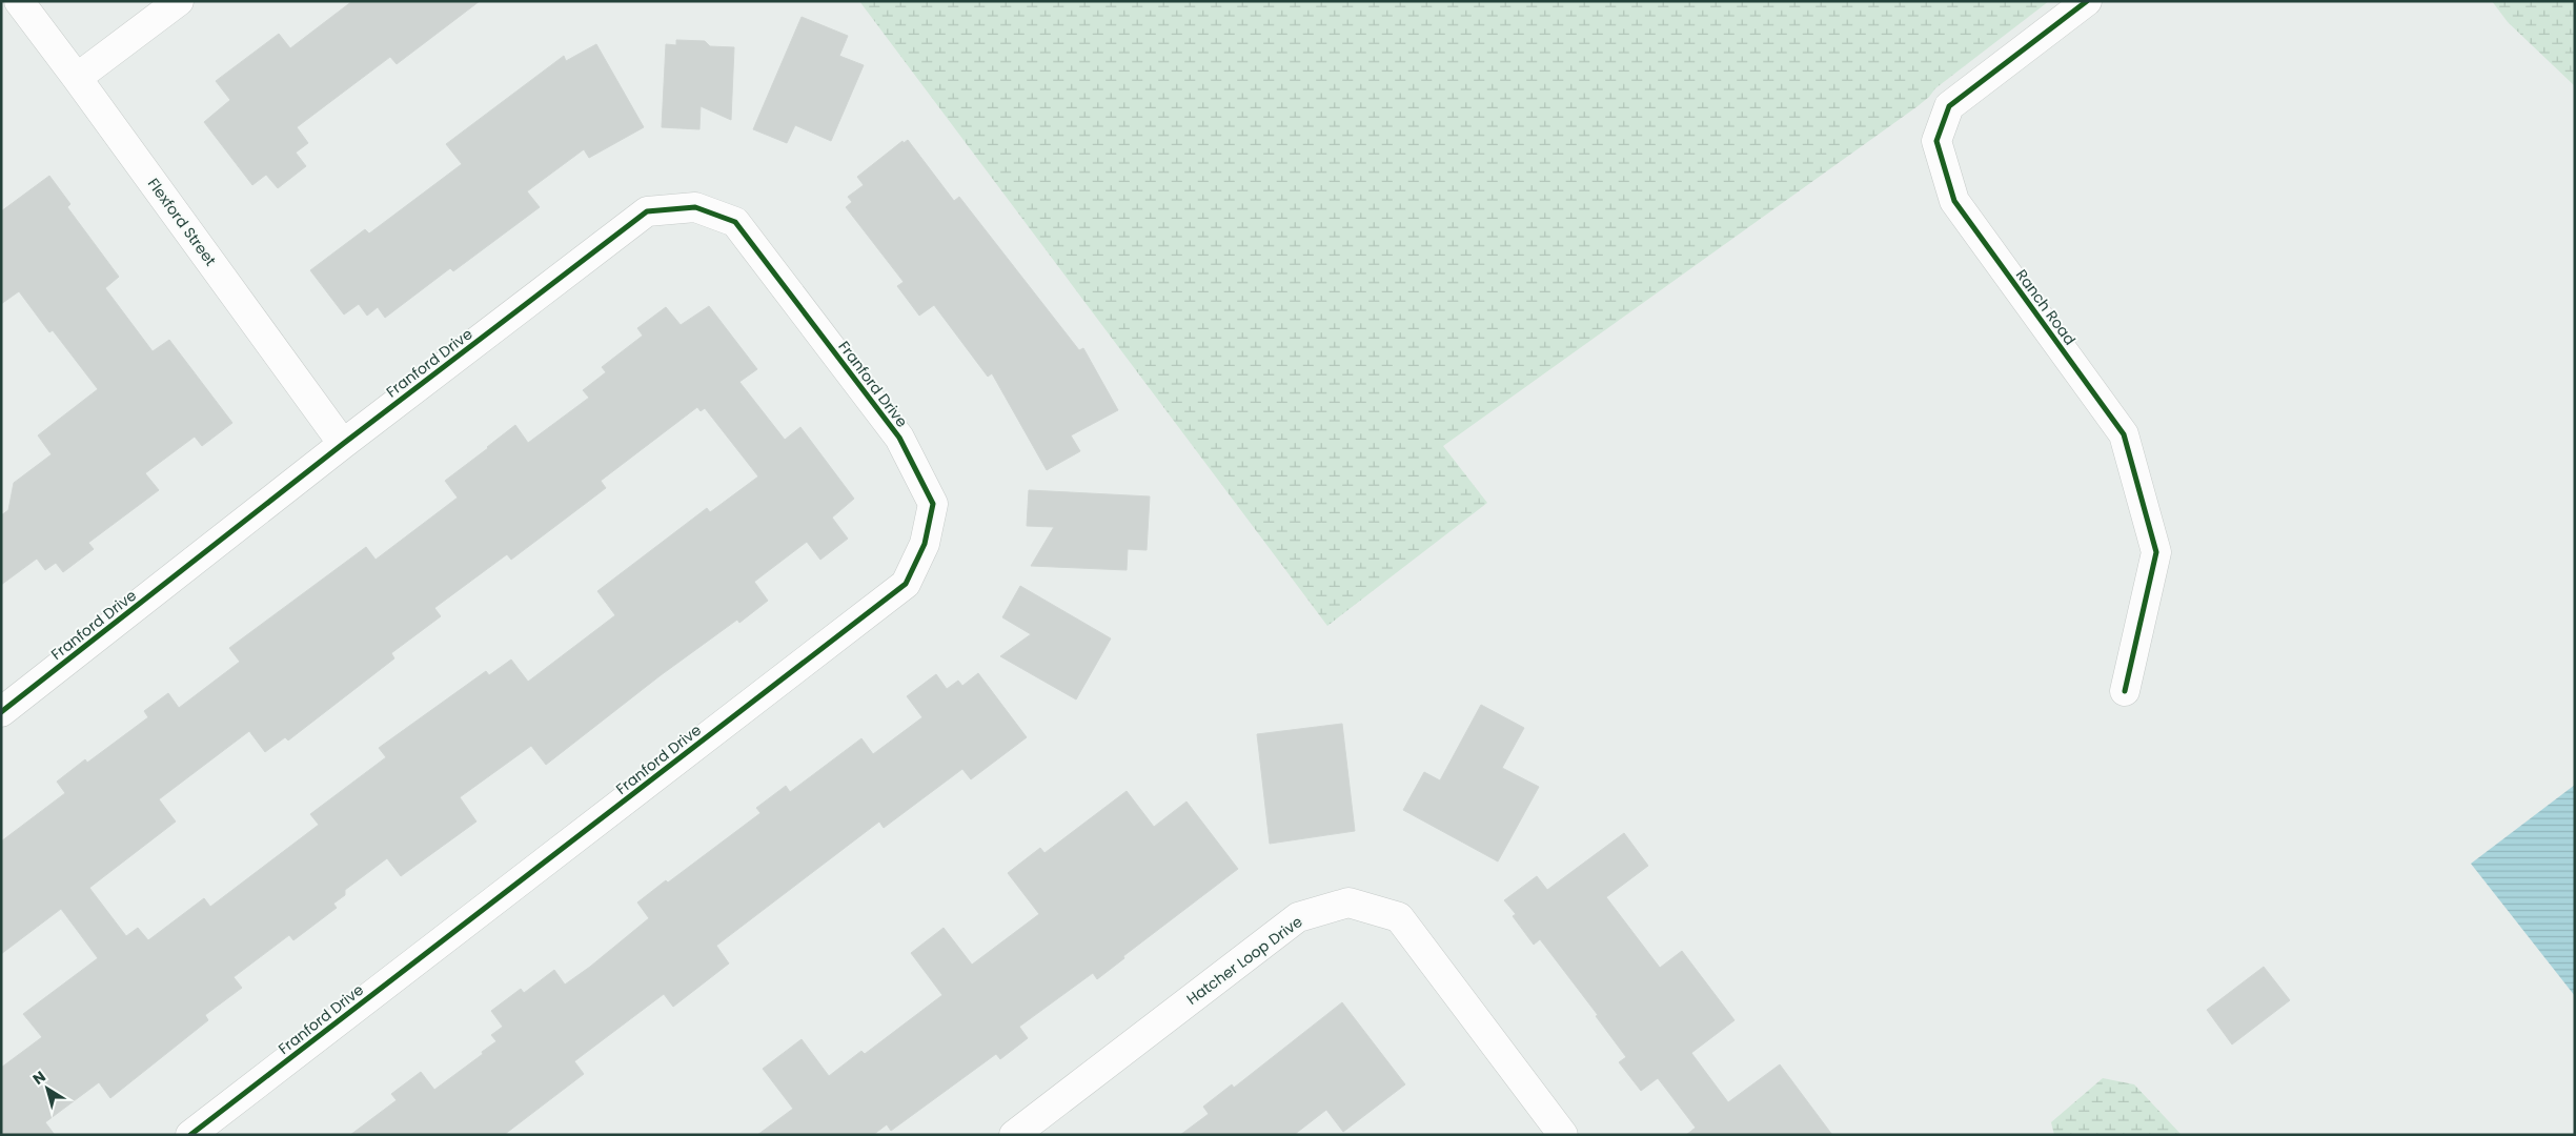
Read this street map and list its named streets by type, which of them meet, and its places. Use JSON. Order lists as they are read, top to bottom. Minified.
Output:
{"streets":{"street":["Flexford Street","Ranch Road","Franford Drive","Hatcher Loop Drive"]},"crossings":[["Flexford Street","Franford Drive"]],"north":"top left"}
